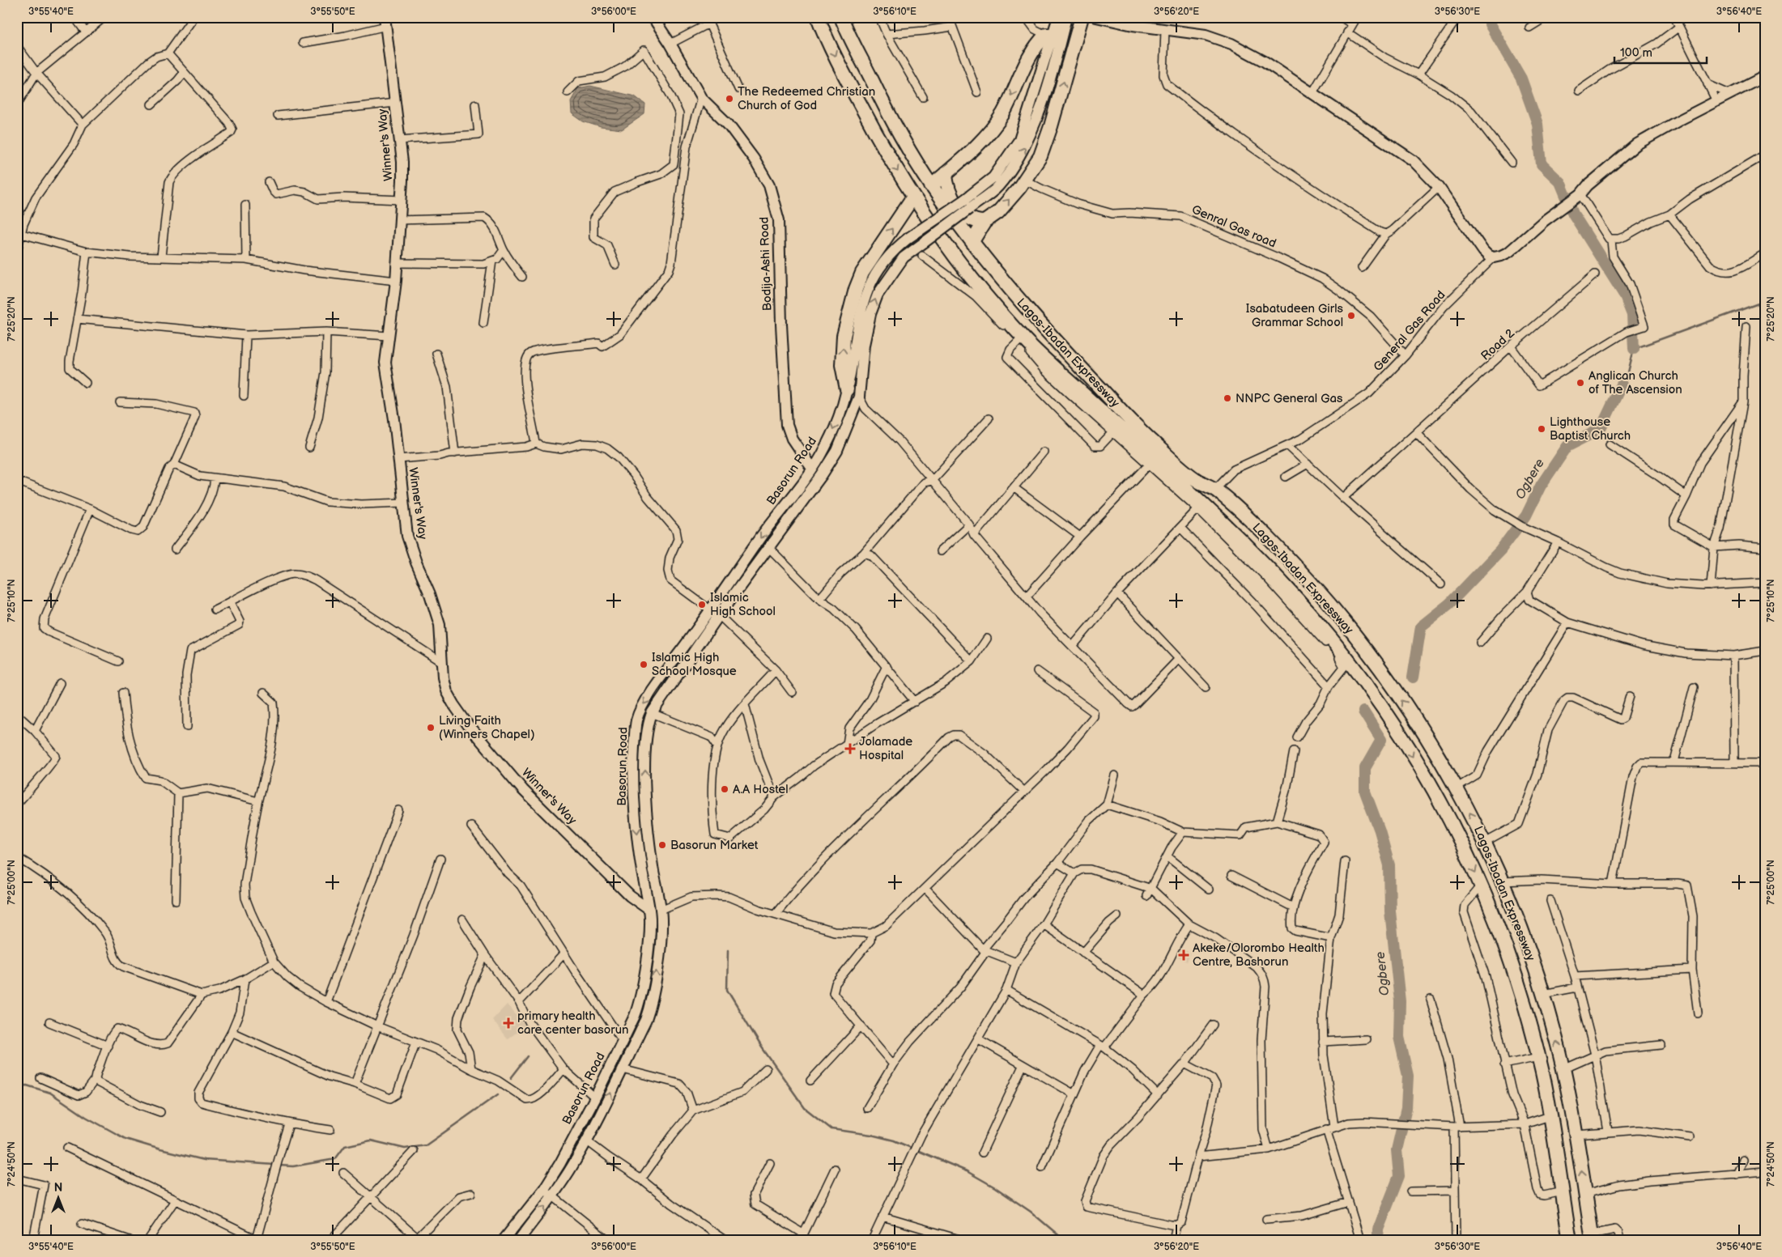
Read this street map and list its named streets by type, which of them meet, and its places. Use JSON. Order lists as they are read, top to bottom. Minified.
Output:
{"streets":{"highway":["Lagos-Ibadan Expressway"],"main road":["Winner's Way","Bodija-Ashi Road","Basorun Road"],"street":["Genral Gas road","General Gas Road","Road 2"]},"crossings":[["Winner's Way","Basorun Road"],["Genral Gas road","General Gas Road"],["Bodija-Ashi Road","Basorun Road"],["General Gas Road","Lagos-Ibadan Expressway"]],"water":["Ogbere"],"places":{"other":["The Redeemed Christian Church of God","Isabatudeen Girls Grammar School","Anglican Church of The Ascension","NNPC General Gas","Lighthouse Baptist Church","Islamic High School","Islamic High School Mosque","Living Faith (Winners Chapel)","A.A Hostel","Basorun Market"],"health":["Jolamade Hospital","Akeke/Olorombo Health Centre, Bashorun","primary health care center basorun"]},"scale_bar":"100 m","north":"top","coordinates":["3°55'40\"E","3°55'50\"E","3°56'00\"E","3°56'10\"E","3°56'20\"E","3°56'30\"E","3°56'40\"E","7°25'20\"N","7°25'10\"N","7°25'00\"N","7°24'50\"N"]}
